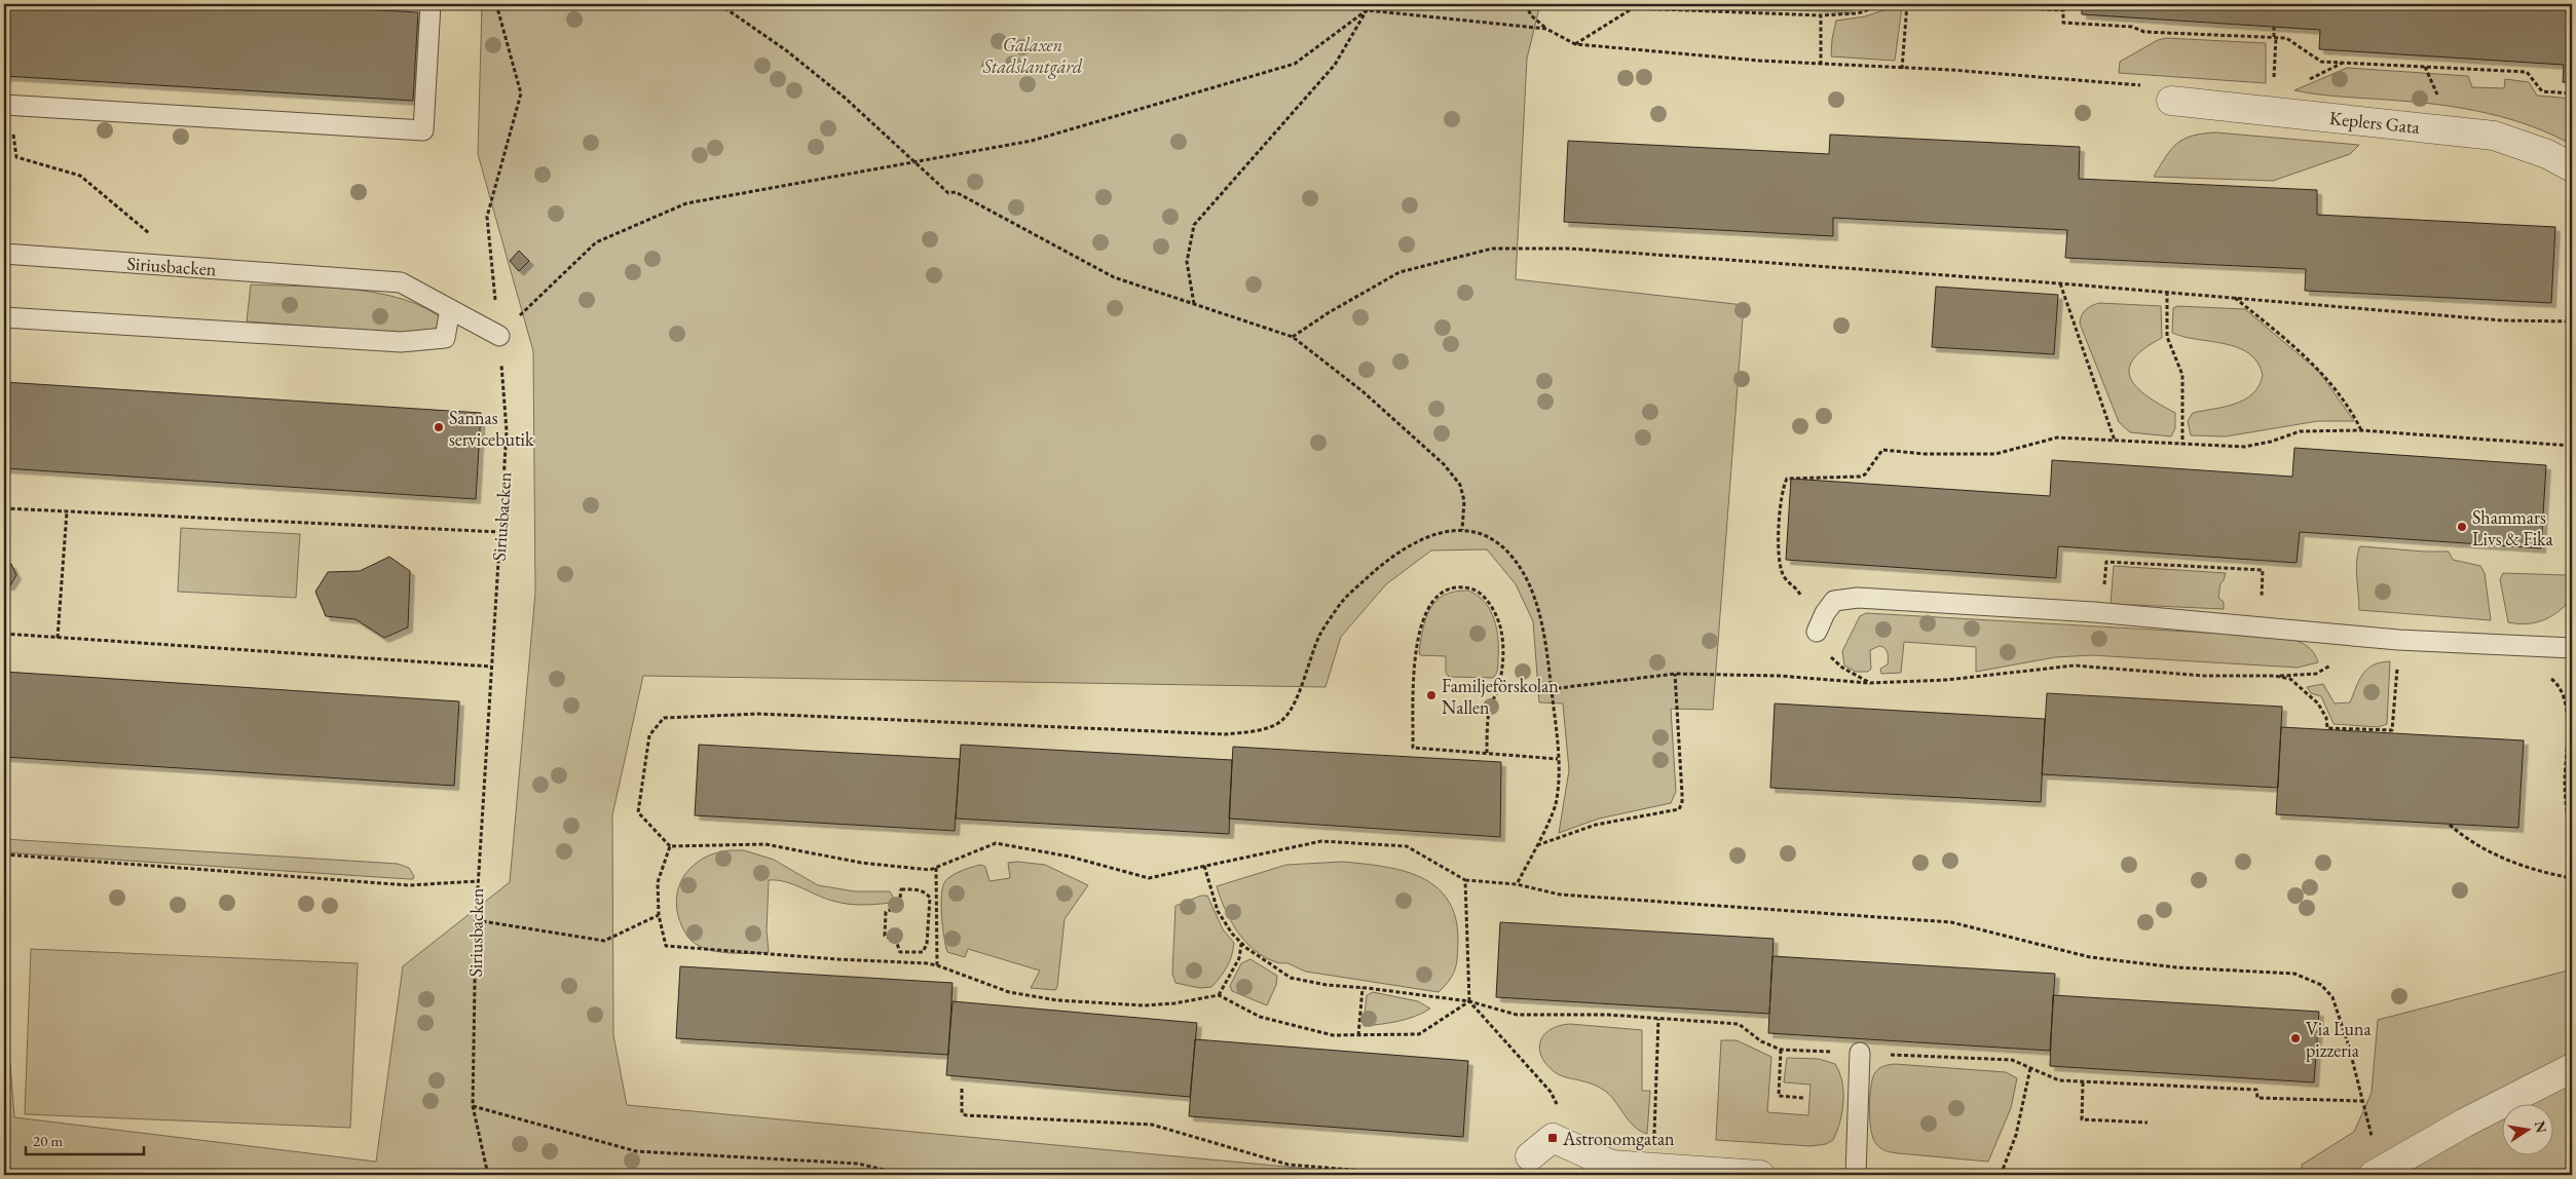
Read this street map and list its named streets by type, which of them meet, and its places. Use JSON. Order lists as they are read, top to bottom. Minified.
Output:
{"streets":{"street":["Keplers Gata"],"lane":["Siriusbacken"]},"parks":["Galaxen Stadslantgård"],"places":{"other":["Sannas servicebutik","Shammars Livs & Fika","Familjeförskolan Nallen","Via Luna pizzeria"],"transit":["Astronomgatan"]},"scale_bar":"20 m","north":"right"}
